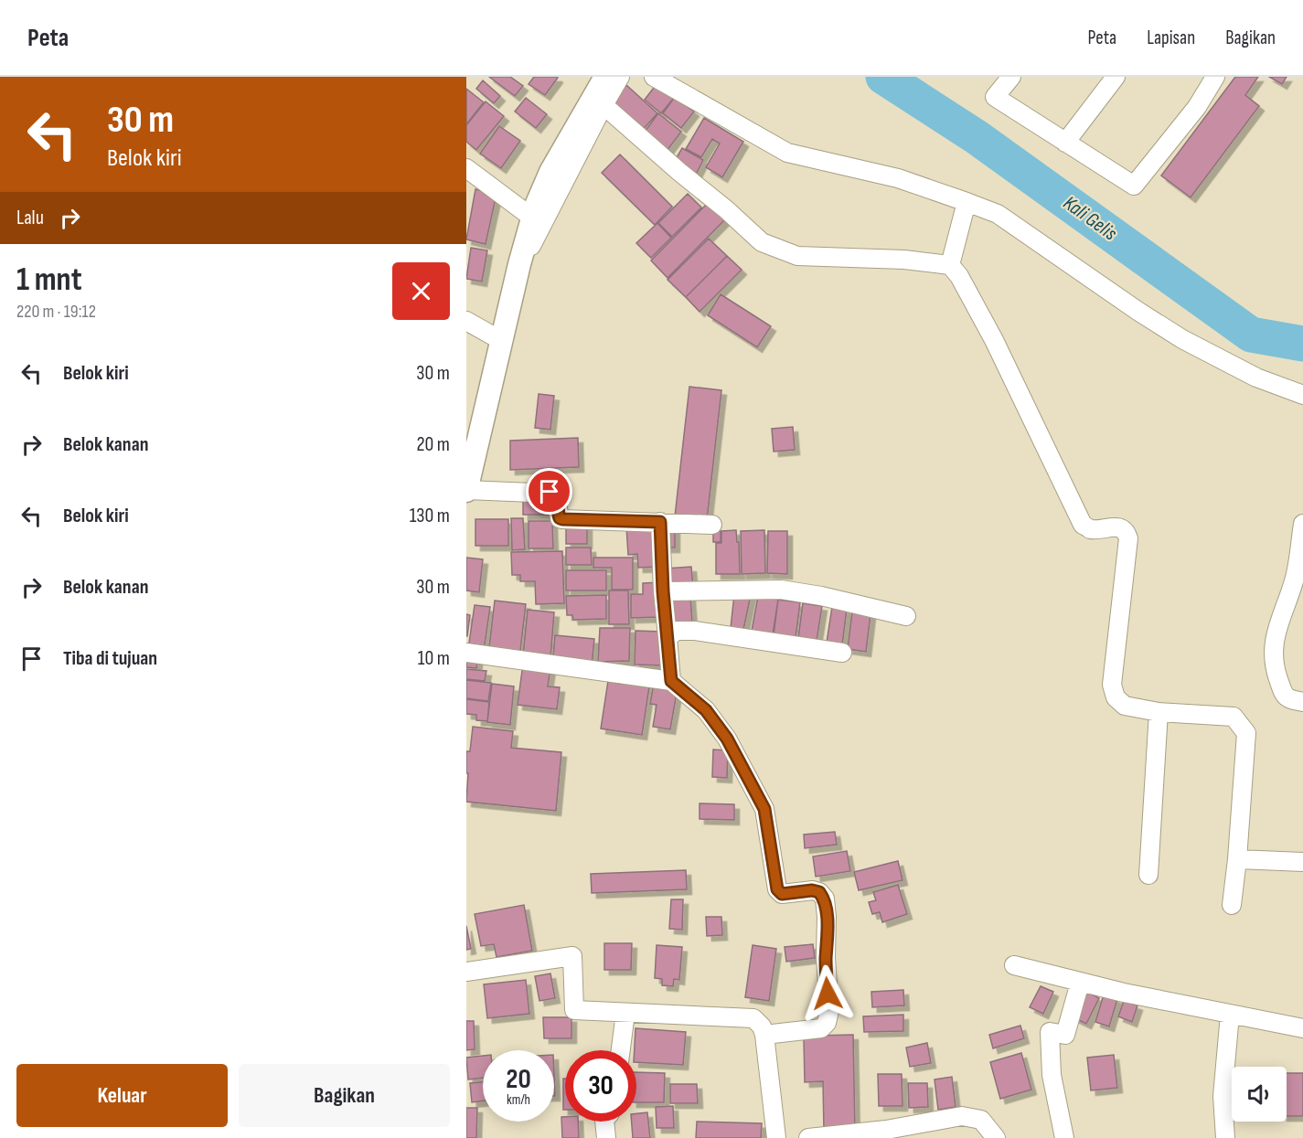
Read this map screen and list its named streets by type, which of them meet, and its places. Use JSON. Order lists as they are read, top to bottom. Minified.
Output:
{"water":["Kali Gelis"],"page":{"header":"Peta","nav":["Peta","Lapisan","Bagikan"],"turn":["30 m","Belok kiri"],"then":"Lalu","heading":["1 mnt","220 m · 19:12"],"list":[{"name":"Belok kiri","value":"30 m"},{"name":"Belok kanan","value":"20 m"},{"name":"Belok kiri","value":"130 m"},{"name":"Belok kanan","value":"30 m"},{"name":"Tiba di tujuan","value":"10 m"}],"speed":"20 km/h","limit":"30","buttons":["Keluar","Bagikan"]}}
